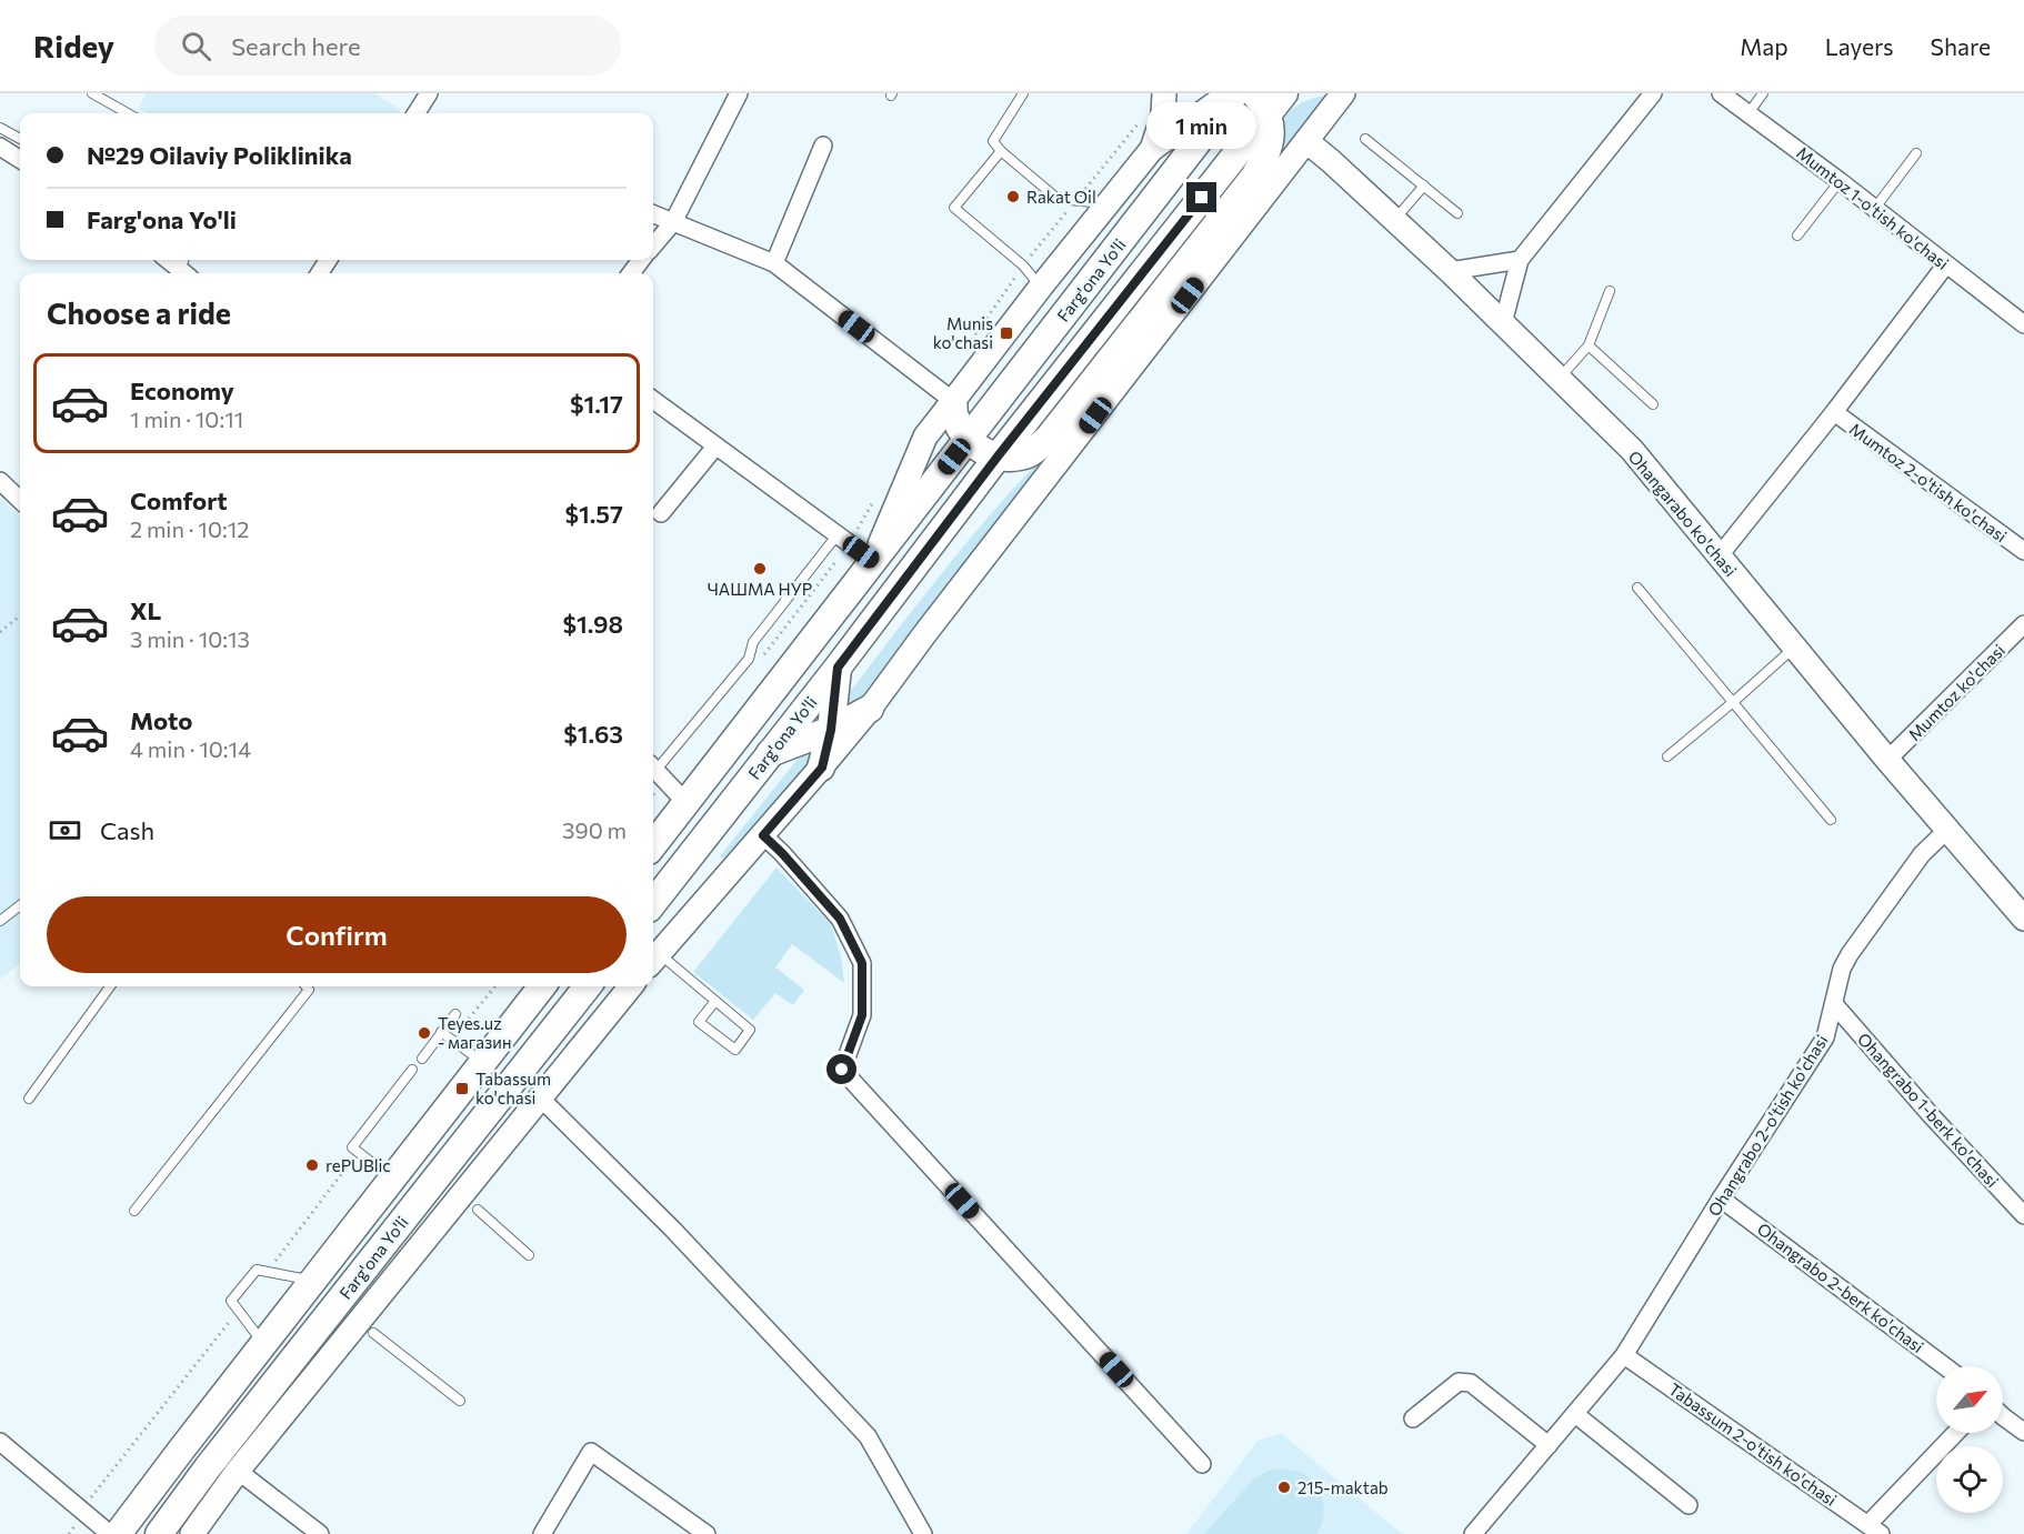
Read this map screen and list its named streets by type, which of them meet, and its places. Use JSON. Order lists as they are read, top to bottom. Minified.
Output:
{"streets":{"main road":["Farg'ona Yo'li"],"street":["Mumtoz 1-o'tish ko'chasi","Mumtoz 2-o'tish ko'chasi","Ohangarabo ko'chasi","Mumtoz ko'chasi","Ohangrabo 1-berk ko'chasi","Ohangrabo 2-o'tish ko'chasi","Ohangrabo 2-berk ko'chasi","Tabassum 2-o'tish ko'chasi"]},"crossings":[["Mumtoz 1-o'tish ko'chasi","Mumtoz 2-o'tish ko'chasi"],["Mumtoz 2-o'tish ko'chasi","Ohangarabo ko'chasi"],["Ohangarabo ko'chasi","Mumtoz ko'chasi"],["Ohangarabo ko'chasi","Ohangrabo 2-o'tish ko'chasi"],["Ohangrabo 1-berk ko'chasi","Ohangrabo 2-o'tish ko'chasi"],["Ohangrabo 2-o'tish ko'chasi","Ohangrabo 2-berk ko'chasi"],["Ohangrabo 2-o'tish ko'chasi","Tabassum 2-o'tish ko'chasi"]],"places":{"other":["Rakat Oil","ЧАШМА НУР","Teyes.uz - магазин","rePUBlic","215-maktab"],"transit":["Munis ko'chasi","Tabassum ko'chasi"]},"north":"top right","page":{"header":"Ridey","search":"Search here","nav":["Map","Layers","Share"],"bubble":"1 min","banner":["№29 Oilaviy Poliklinika","Farg'ona Yo'li"],"heading":"Choose a ride","list":[{"name":"Economy","note":"1 min · 10:11","value":"$1.17"},{"name":"Comfort","note":"2 min · 10:12","value":"$1.57"},{"name":"XL","note":"3 min · 10:13","value":"$1.98"},{"name":"Moto","note":"4 min · 10:14","value":"$1.63"}],"pay":["Cash","390 m"],"buttons":"Confirm"}}
